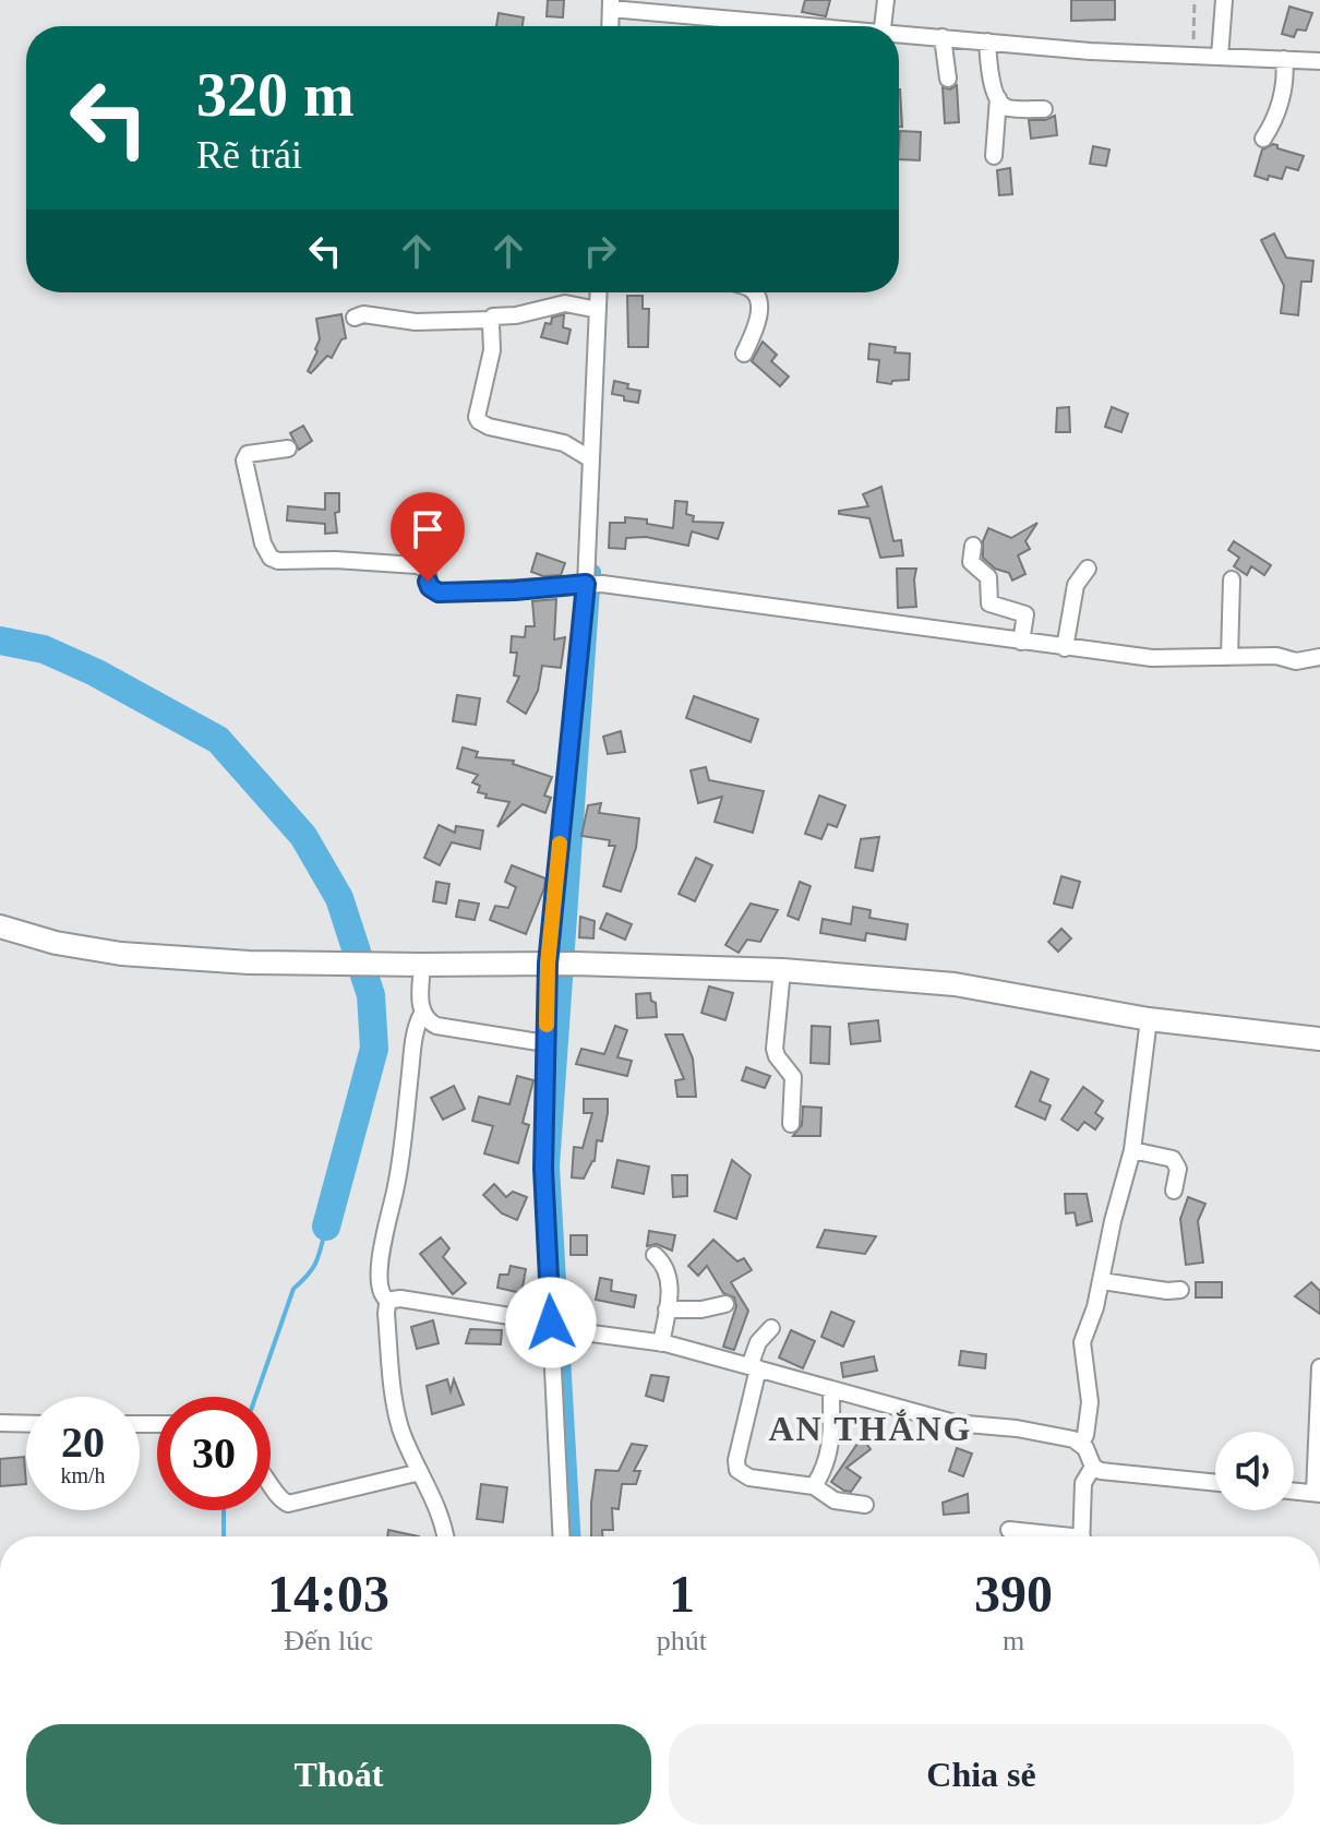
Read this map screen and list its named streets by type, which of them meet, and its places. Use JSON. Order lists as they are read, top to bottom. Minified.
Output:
{"districts":["AN THẮNG"],"page":{"turn":["320 m","Rẽ trái"],"speed":"20 km/h","limit":"30","eta":["14:03","Đến lúc","1","phút","390","m"],"buttons":["Thoát","Chia sẻ"]}}
